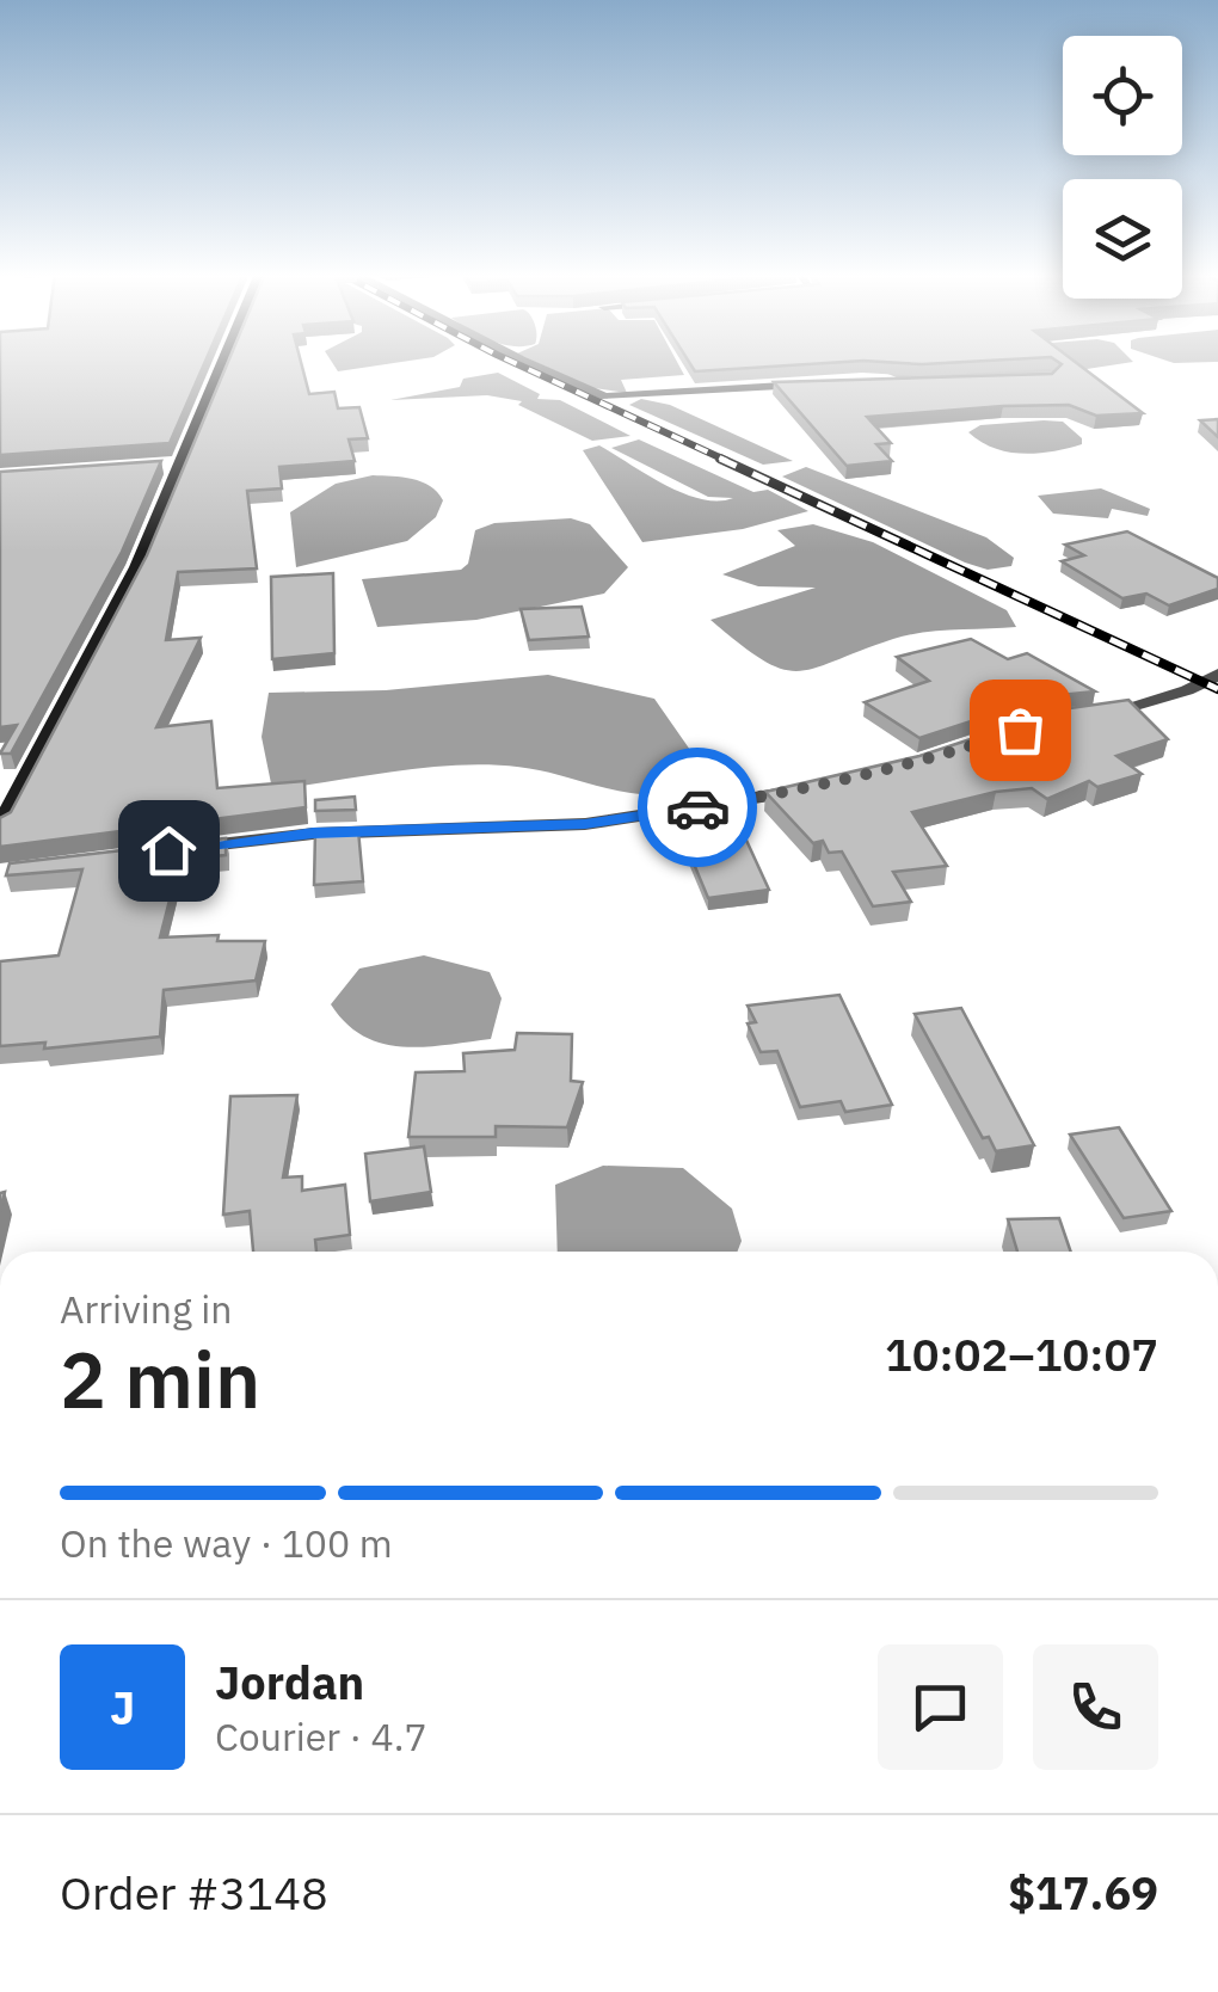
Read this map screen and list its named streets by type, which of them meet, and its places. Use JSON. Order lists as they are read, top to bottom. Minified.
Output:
{"page":{"heading":["2 min","Arriving in","10:02–10:07"],"panel":["Jordan","Courier · 4.7","Order #3148","$17.69"],"bar":"On the way · 100 m","round":"J"}}
